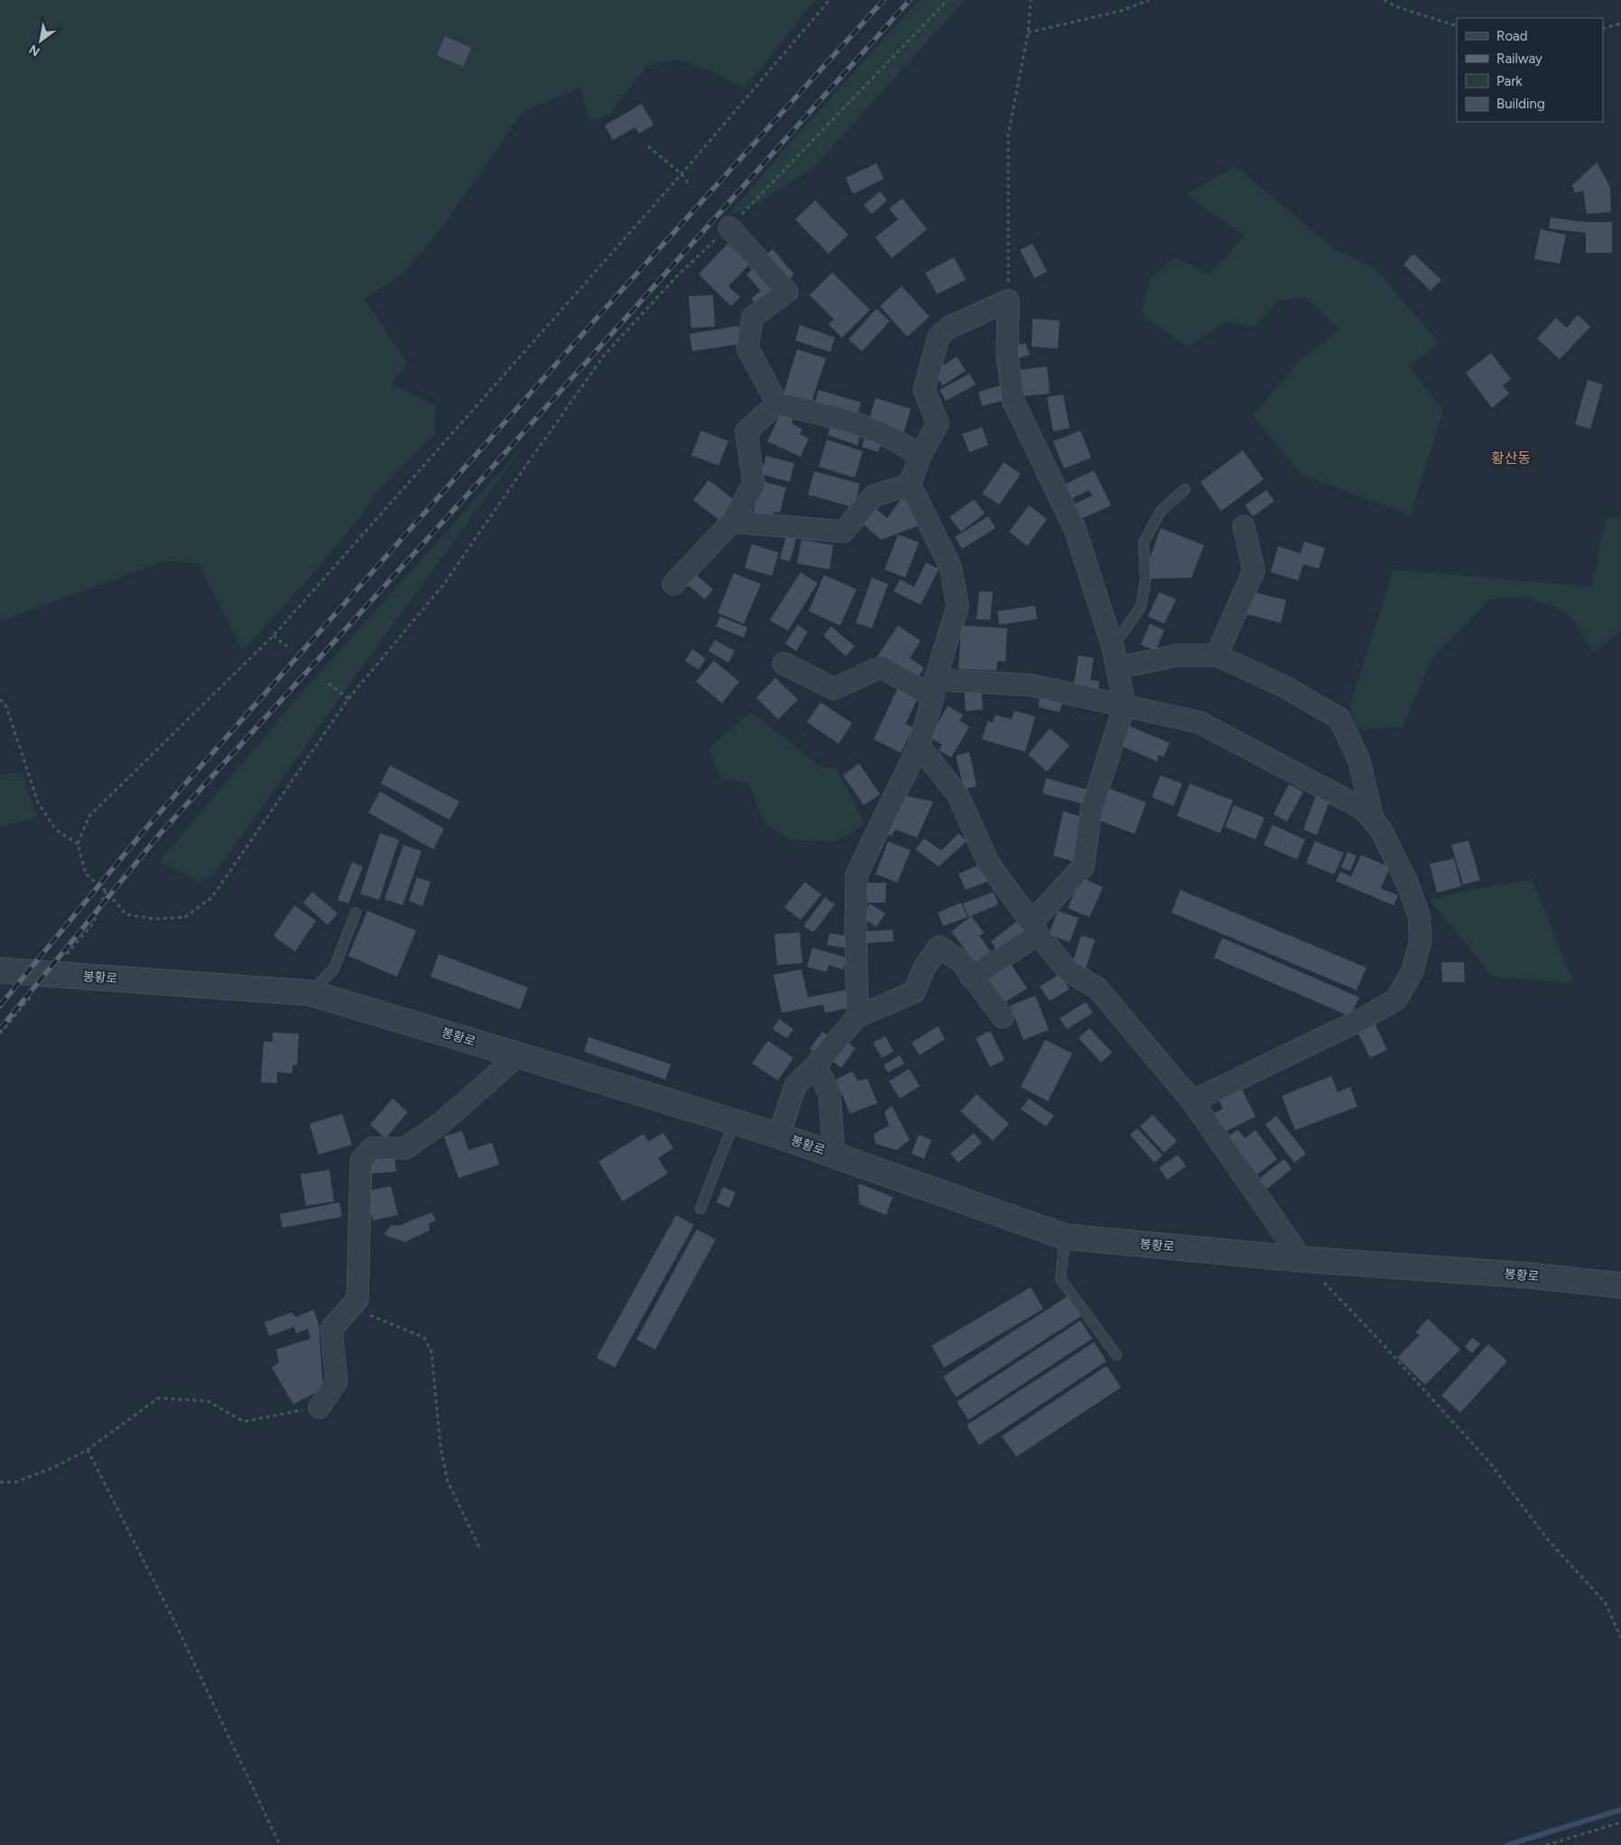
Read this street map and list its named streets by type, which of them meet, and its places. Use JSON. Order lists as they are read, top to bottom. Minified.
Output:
{"streets":{"street":["봉황로"]},"districts":["황산동"],"legend":["Road","Railway","Park","Building"],"north":"bottom left"}
